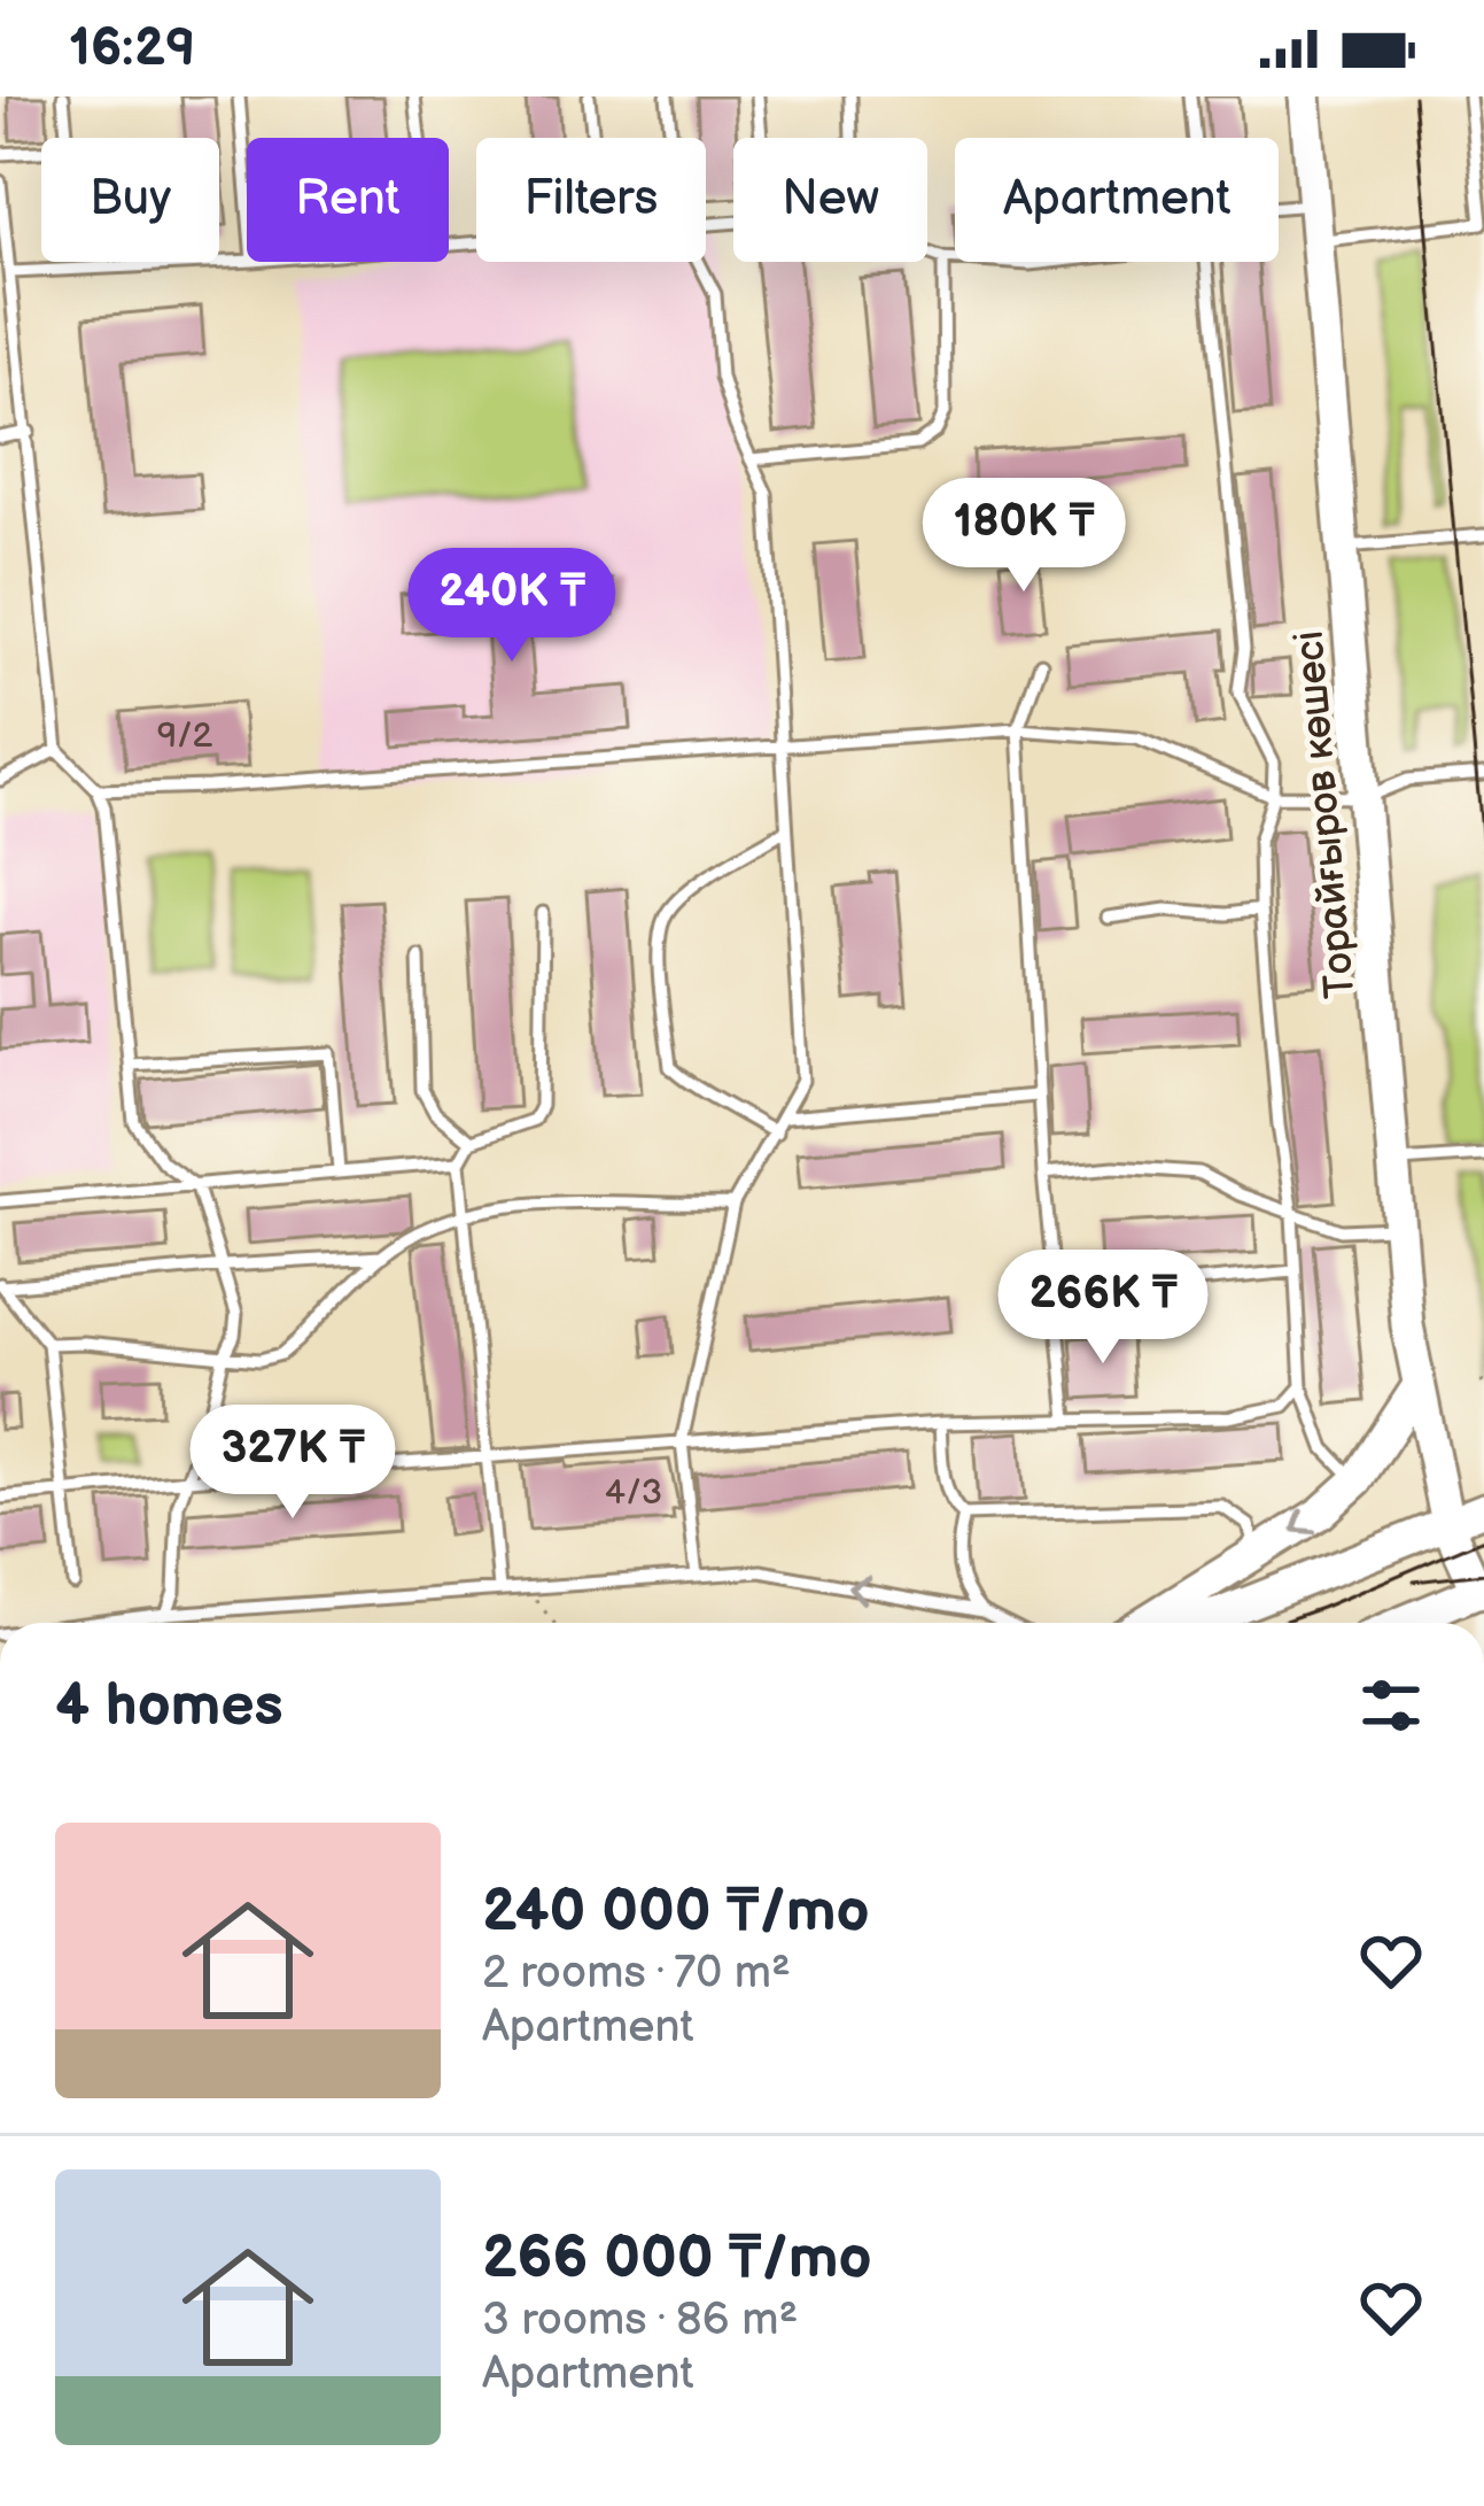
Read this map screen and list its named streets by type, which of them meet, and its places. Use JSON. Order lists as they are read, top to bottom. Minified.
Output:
{"streets":{"main road":["Торайғыров көшесі"]},"house_numbers":["9/2","4/3"],"page":{"status":"16:29","chip":["Buy","Rent","Filters","New","Apartment"],"price":["180K ₸","240K ₸","266K ₸","327K ₸"],"heading":"4 homes","list":[{"name":"240 000 ₸/mo","note":"2 rooms · 70 m² · Apartment"},{"name":"266 000 ₸/mo","note":"3 rooms · 86 m² · Apartment"}]}}
